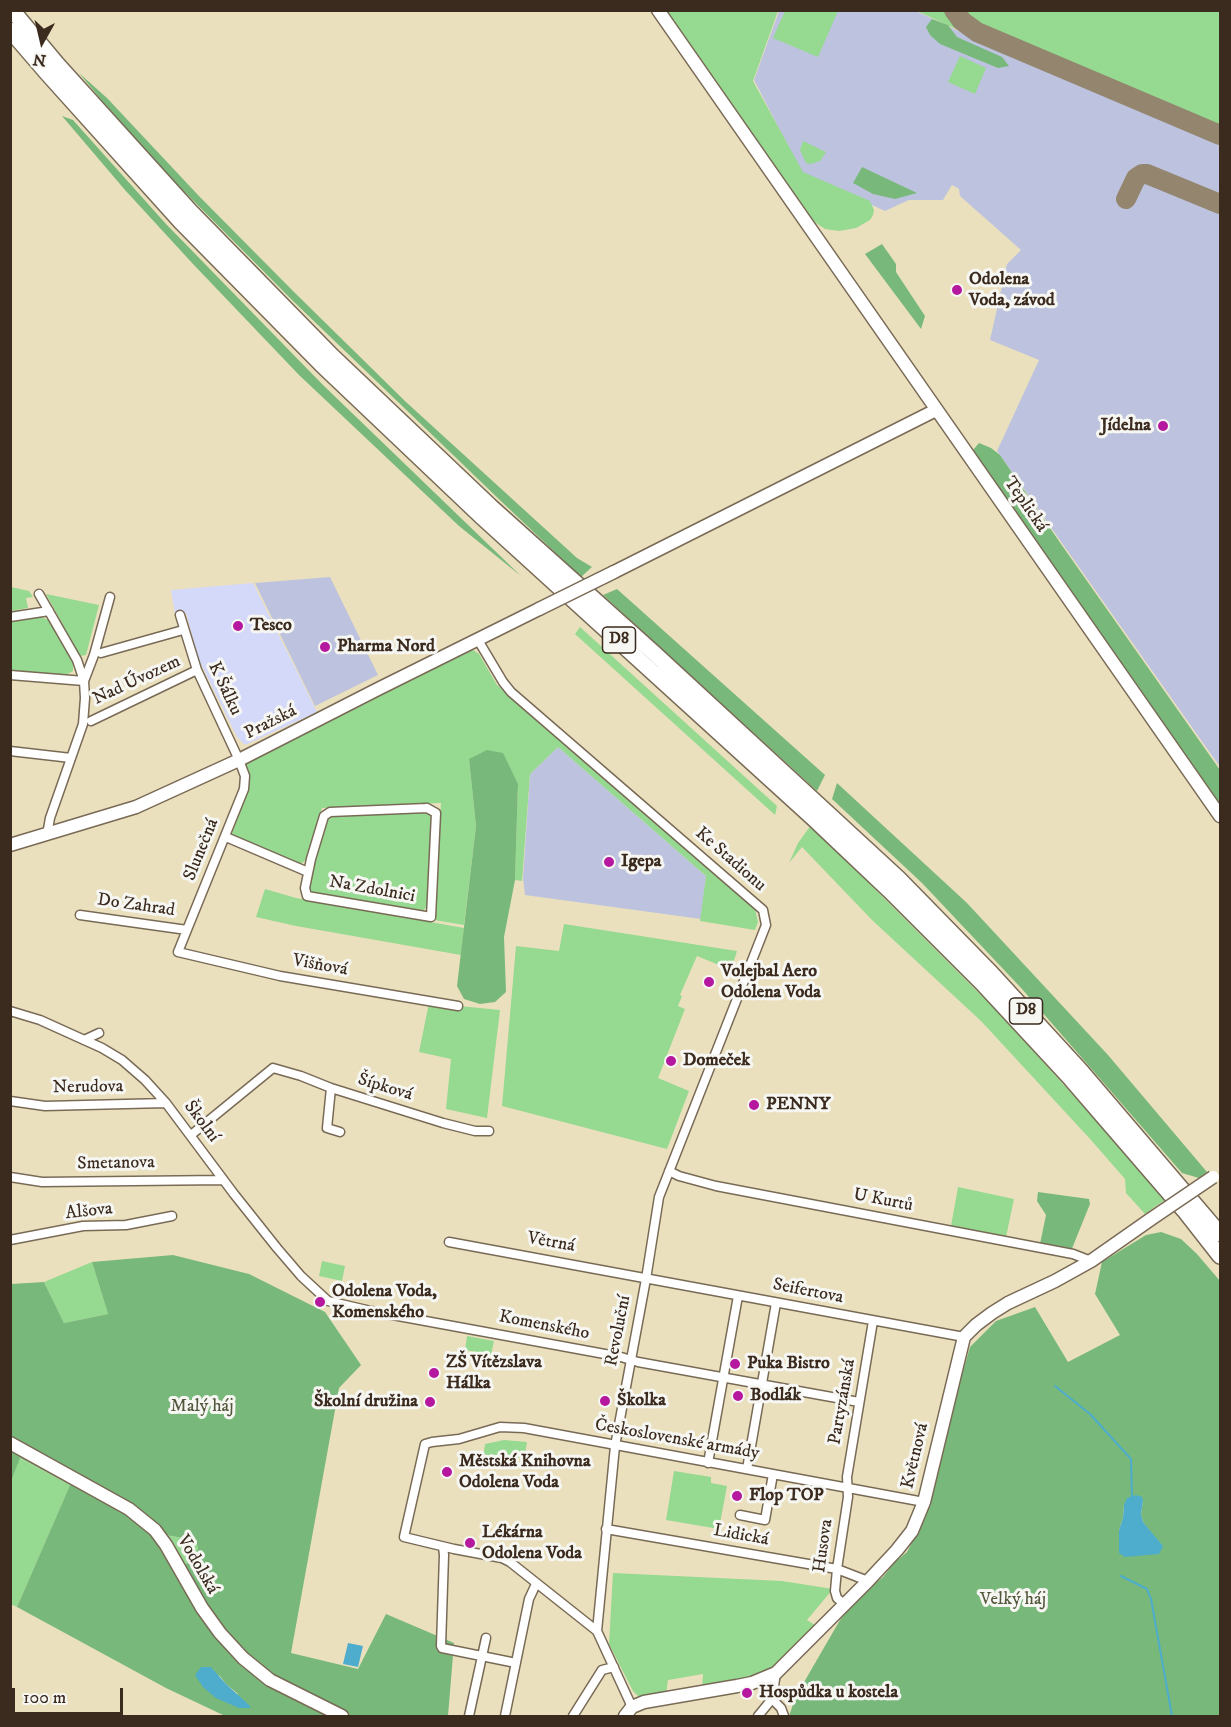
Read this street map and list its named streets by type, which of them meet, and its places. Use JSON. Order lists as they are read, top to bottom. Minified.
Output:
{"streets":{"highway":["D8"],"street":["Teplická","Nad Úvozem","K Šálku","Pražská","Slunečná","Ke Stadionu","Na Zdolnici","Do Zahrad","Višňová","Nerudova","Šípková","Školní","Smetanova","U Kurtů","Alšova","Větrná","Seifertova","Komenského","Revoluční","Partyzánská","Československé armády","Květnová","Lidická","Husova","Vodolská"]},"crossings":[["Teplická","Pražská"],["Nad Úvozem","K Šálku"],["K Šálku","Pražská"],["K Šálku","Slunečná"],["Pražská","Slunečná"],["Pražská","Ke Stadionu"],["Slunečná","Na Zdolnici"],["Slunečná","Do Zahrad"],["Slunečná","Višňová"],["Ke Stadionu","U Kurtů"],["Ke Stadionu","Revoluční"],["Nerudova","Školní"],["Šípková","Školní"],["Školní","Smetanova"],["Školní","Komenského"],["U Kurtů","Revoluční"],["Větrná","Seifertova"],["Větrná","Revoluční"],["Seifertova","Revoluční"],["Seifertova","Partyzánská"],["Seifertova","Květnová"],["Komenského","Revoluční"],["Komenského","Partyzánská"],["Revoluční","Československé armády"],["Revoluční","Lidická"],["Partyzánská","Československé armády"],["Partyzánská","Husova"],["Československé armády","Květnová"],["Československé armády","Husova"],["Květnová","Lidická"],["Květnová","Husova"],["Lidická","Husova"]],"parks":["Malý háj","Velký háj"],"places":["Odolena Voda, závod","Jídelna","Tesco","Pharma Nord","Igepa","Volejbal Aero Odolena Voda","Domeček","PENNY","Odolena Voda, Komenského","Puka Bistro","ZŠ Vítězslava Hálka","Bodlák","Školka","Školní družina","Městská Knihovna Odolena Voda","Flop TOP","Lékárna Odolena Voda","Hospůdka u kostela"],"scale_bar":"100 m","north":"bottom"}
